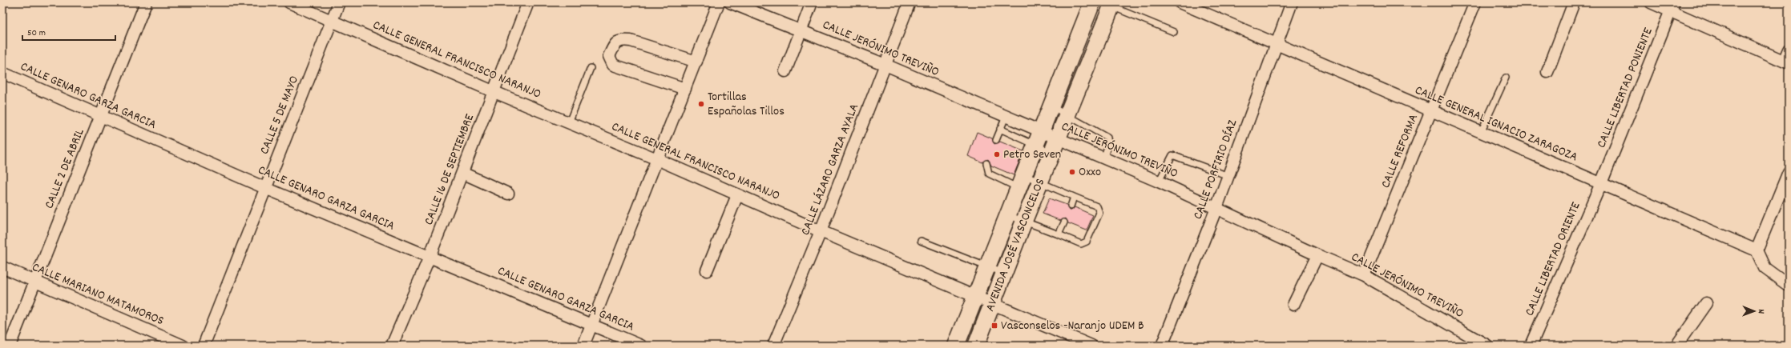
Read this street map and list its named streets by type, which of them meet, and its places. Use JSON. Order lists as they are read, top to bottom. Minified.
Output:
{"streets":{"main road":["AVENIDA JOSÉ VASCONCELOS"],"street":["CALLE JERÓNIMO TREVIÑO","CALLE GENERAL FRANCISCO NARANJO","CALLE LIBERTAD PONIENTE","CALLE GENARO GARZA GARCIA","CALLE 5 DE MAYO","CALLE GENERAL IGNACIO ZARAGOZA","CALLE REFORMA","CALLE 2 DE ABRIL","CALLE 16 DE SEPTIEMBRE","CALLE LÁZARO GARZA AYALA","CALLE PORFIRIO DÍAZ","CALLE LIBERTAD ORIENTE","CALLE MARIANO MATAMOROS"]},"crossings":[["CALLE JERÓNIMO TREVIÑO","CALLE REFORMA"],["CALLE JERÓNIMO TREVIÑO","CALLE LÁZARO GARZA AYALA"],["CALLE JERÓNIMO TREVIÑO","CALLE PORFIRIO DÍAZ"],["CALLE JERÓNIMO TREVIÑO","AVENIDA JOSÉ VASCONCELOS"],["CALLE GENERAL FRANCISCO NARANJO","CALLE 5 DE MAYO"],["CALLE GENERAL FRANCISCO NARANJO","CALLE 16 DE SEPTIEMBRE"],["CALLE GENERAL FRANCISCO NARANJO","CALLE LÁZARO GARZA AYALA"],["CALLE GENERAL FRANCISCO NARANJO","AVENIDA JOSÉ VASCONCELOS"],["CALLE LIBERTAD PONIENTE","CALLE GENERAL IGNACIO ZARAGOZA"],["CALLE LIBERTAD PONIENTE","CALLE LIBERTAD ORIENTE"],["CALLE GENARO GARZA GARCIA","CALLE 5 DE MAYO"],["CALLE GENARO GARZA GARCIA","CALLE 2 DE ABRIL"],["CALLE GENARO GARZA GARCIA","CALLE 16 DE SEPTIEMBRE"],["CALLE GENERAL IGNACIO ZARAGOZA","CALLE REFORMA"],["CALLE GENERAL IGNACIO ZARAGOZA","CALLE PORFIRIO DÍAZ"],["CALLE GENERAL IGNACIO ZARAGOZA","CALLE LIBERTAD ORIENTE"],["CALLE 2 DE ABRIL","CALLE MARIANO MATAMOROS"]],"places":{"other":["Tortillas Españolas Tillos","Petro Seven","Oxxo"],"transit":["Vasconselos -Naranjo UDEM B"]},"scale_bar":"50 m","north":"right"}
